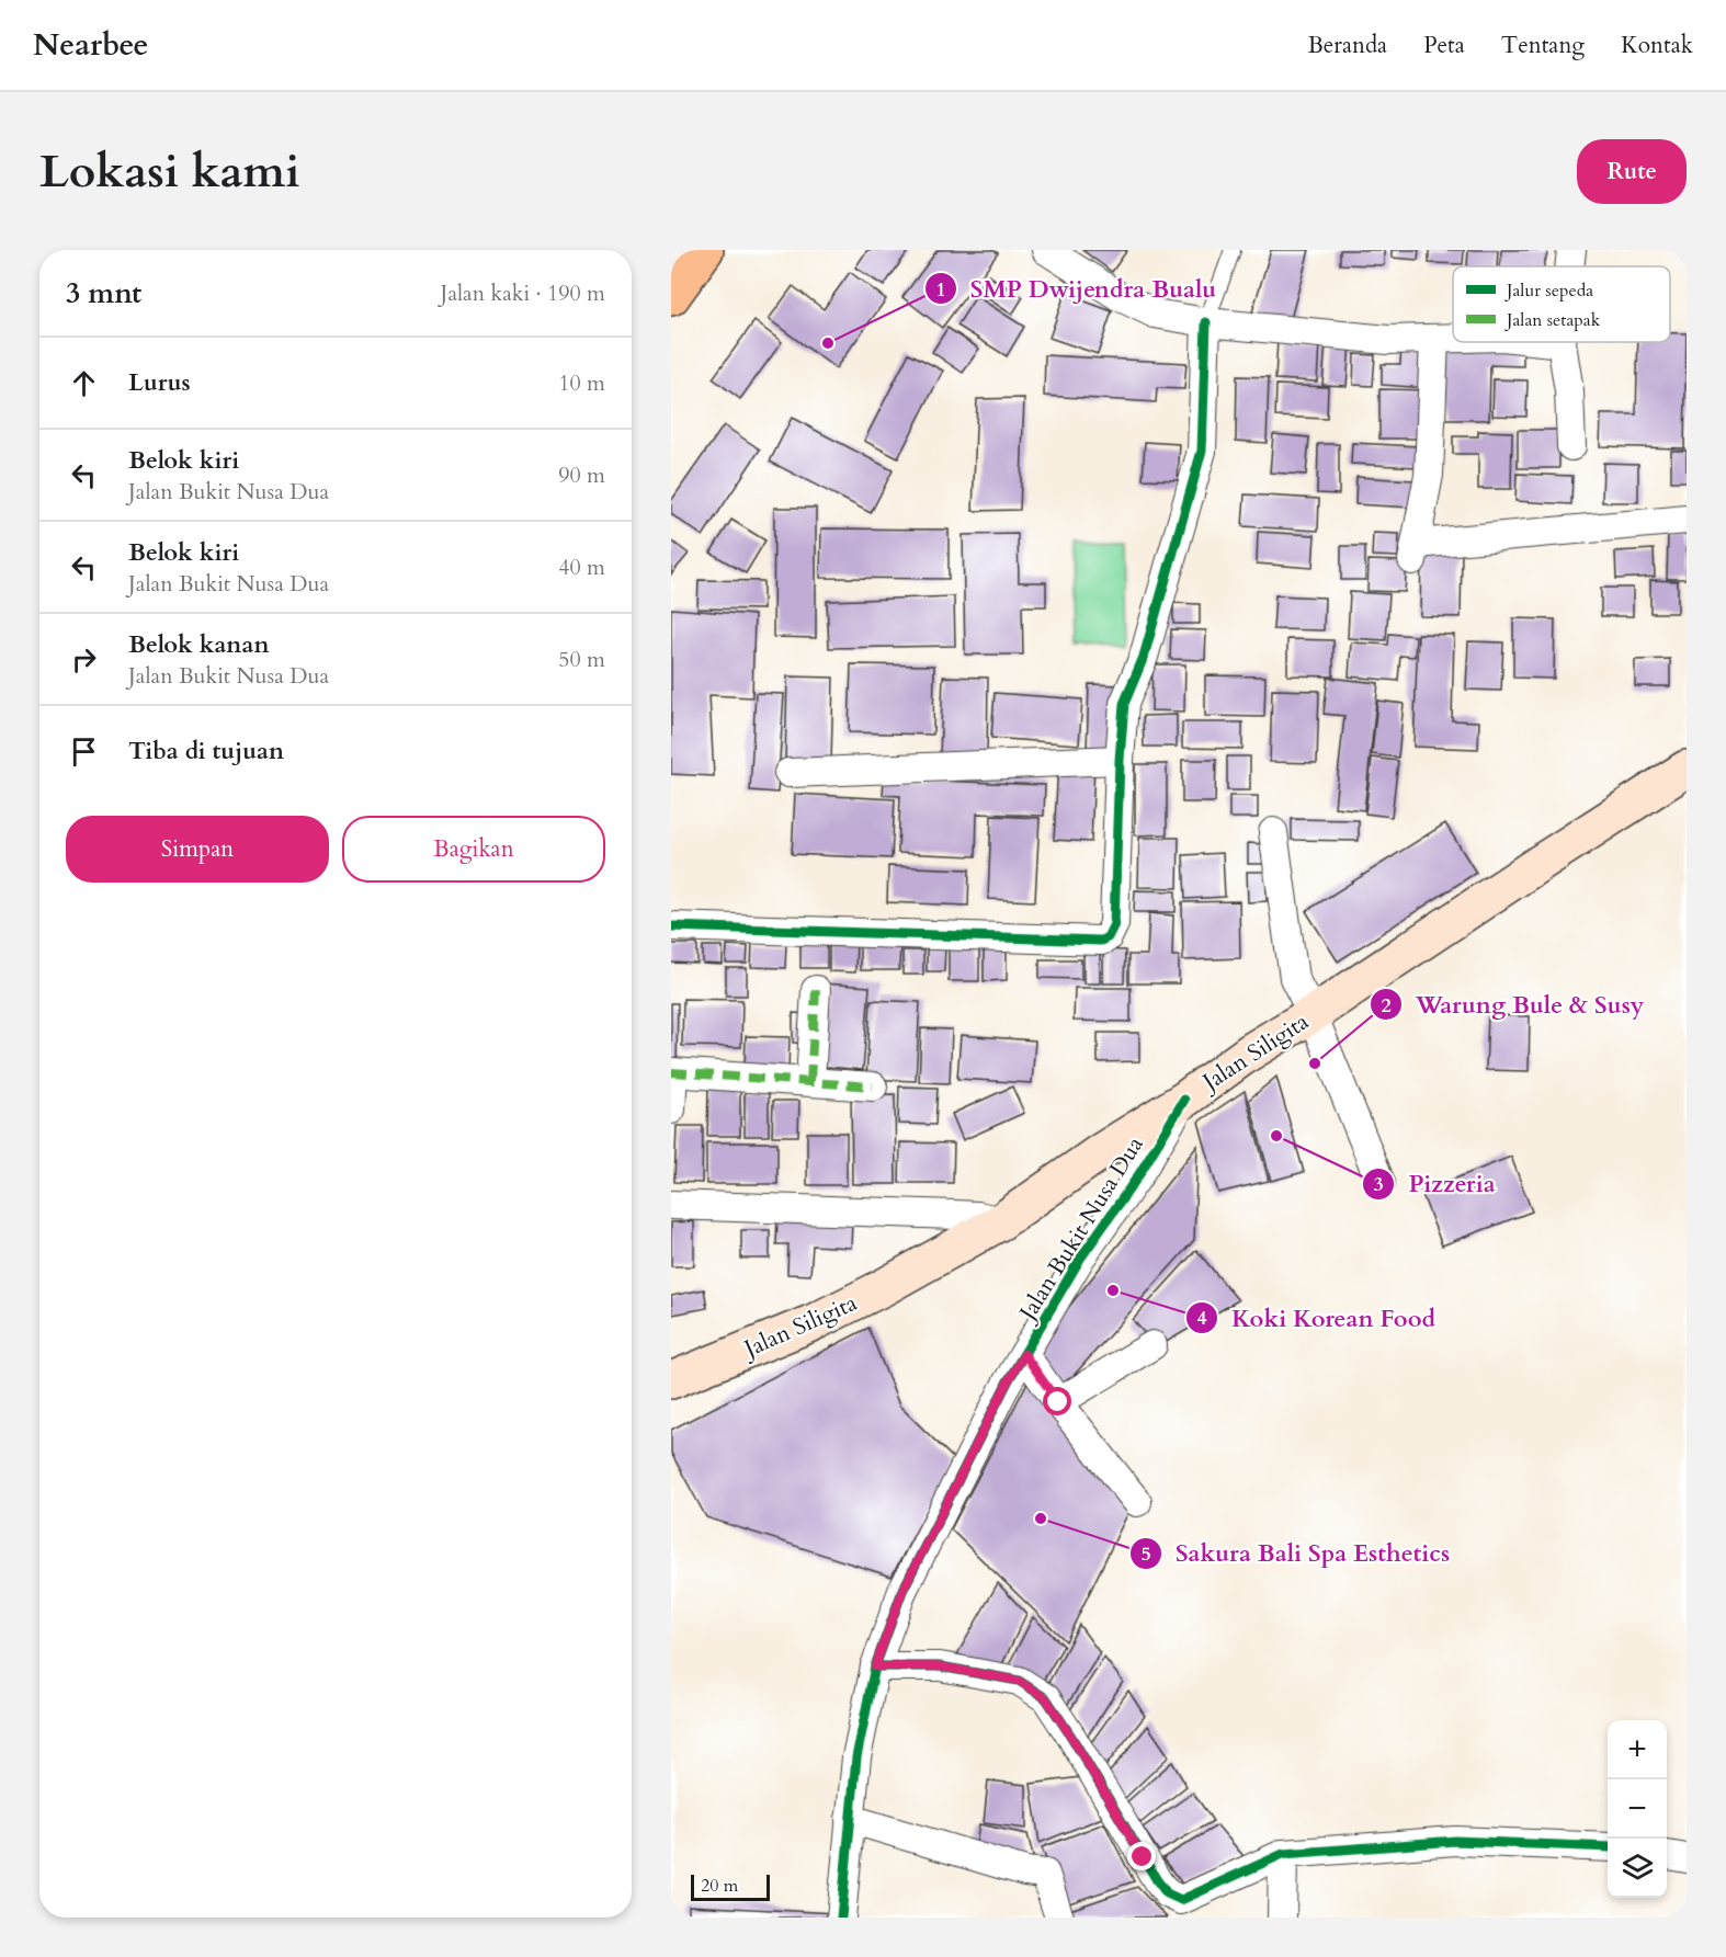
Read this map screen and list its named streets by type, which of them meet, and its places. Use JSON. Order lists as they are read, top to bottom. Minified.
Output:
{"streets":{"main road":["Jalan Siligita"],"street":["Jalan Bukit Nusa Dua"]},"crossings":[["Jalan Siligita","Jalan Bukit Nusa Dua"]],"places":["SMP Dwijendra Bualu","Warung Bule & Susy","Pizzeria","Koki Korean Food","Sakura Bali Spa Esthetics"],"legend":["Jalur sepeda","Jalan setapak"],"scale_bar":"20 m","page":{"header":"Nearbee","nav":["Beranda","Peta","Tentang","Kontak"],"buttons":["Rute",["Simpan","Bagikan"]],"title":"Lokasi kami","heading":["3 mnt","Jalan kaki · 190 m"],"list":[["Lurus","10 m"],["Belok kiri","Jalan Bukit Nusa Dua","90 m"],["Belok kiri","Jalan Bukit Nusa Dua","40 m"],["Belok kanan","Jalan Bukit Nusa Dua","50 m"],"Tiba di tujuan"],"map_buttons":["+","−"],"scale":"20 m"}}
